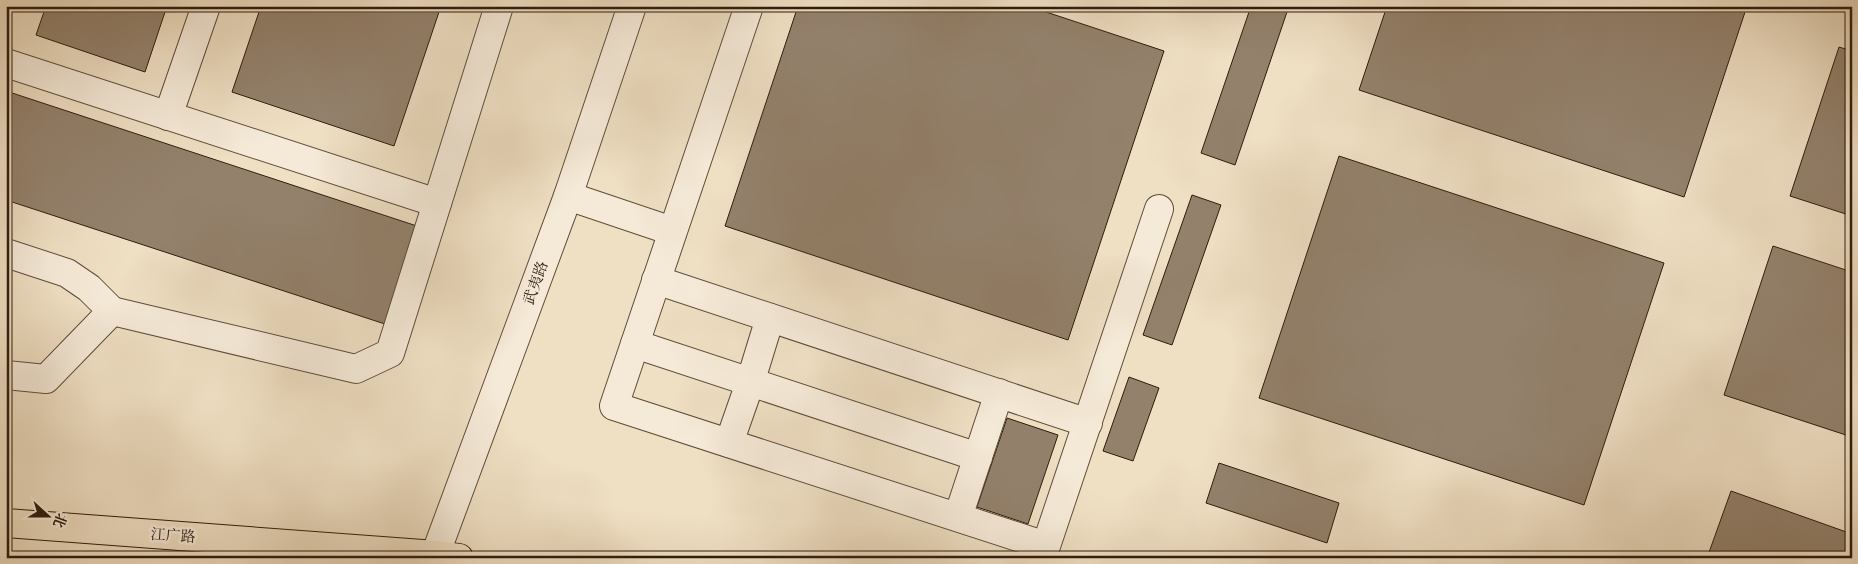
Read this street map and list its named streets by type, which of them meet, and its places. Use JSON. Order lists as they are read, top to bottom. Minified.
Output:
{"streets":{"main road":["江广路"],"street":["武夷路"]},"crossings":[["武夷路","江广路"]],"north":"right"}
